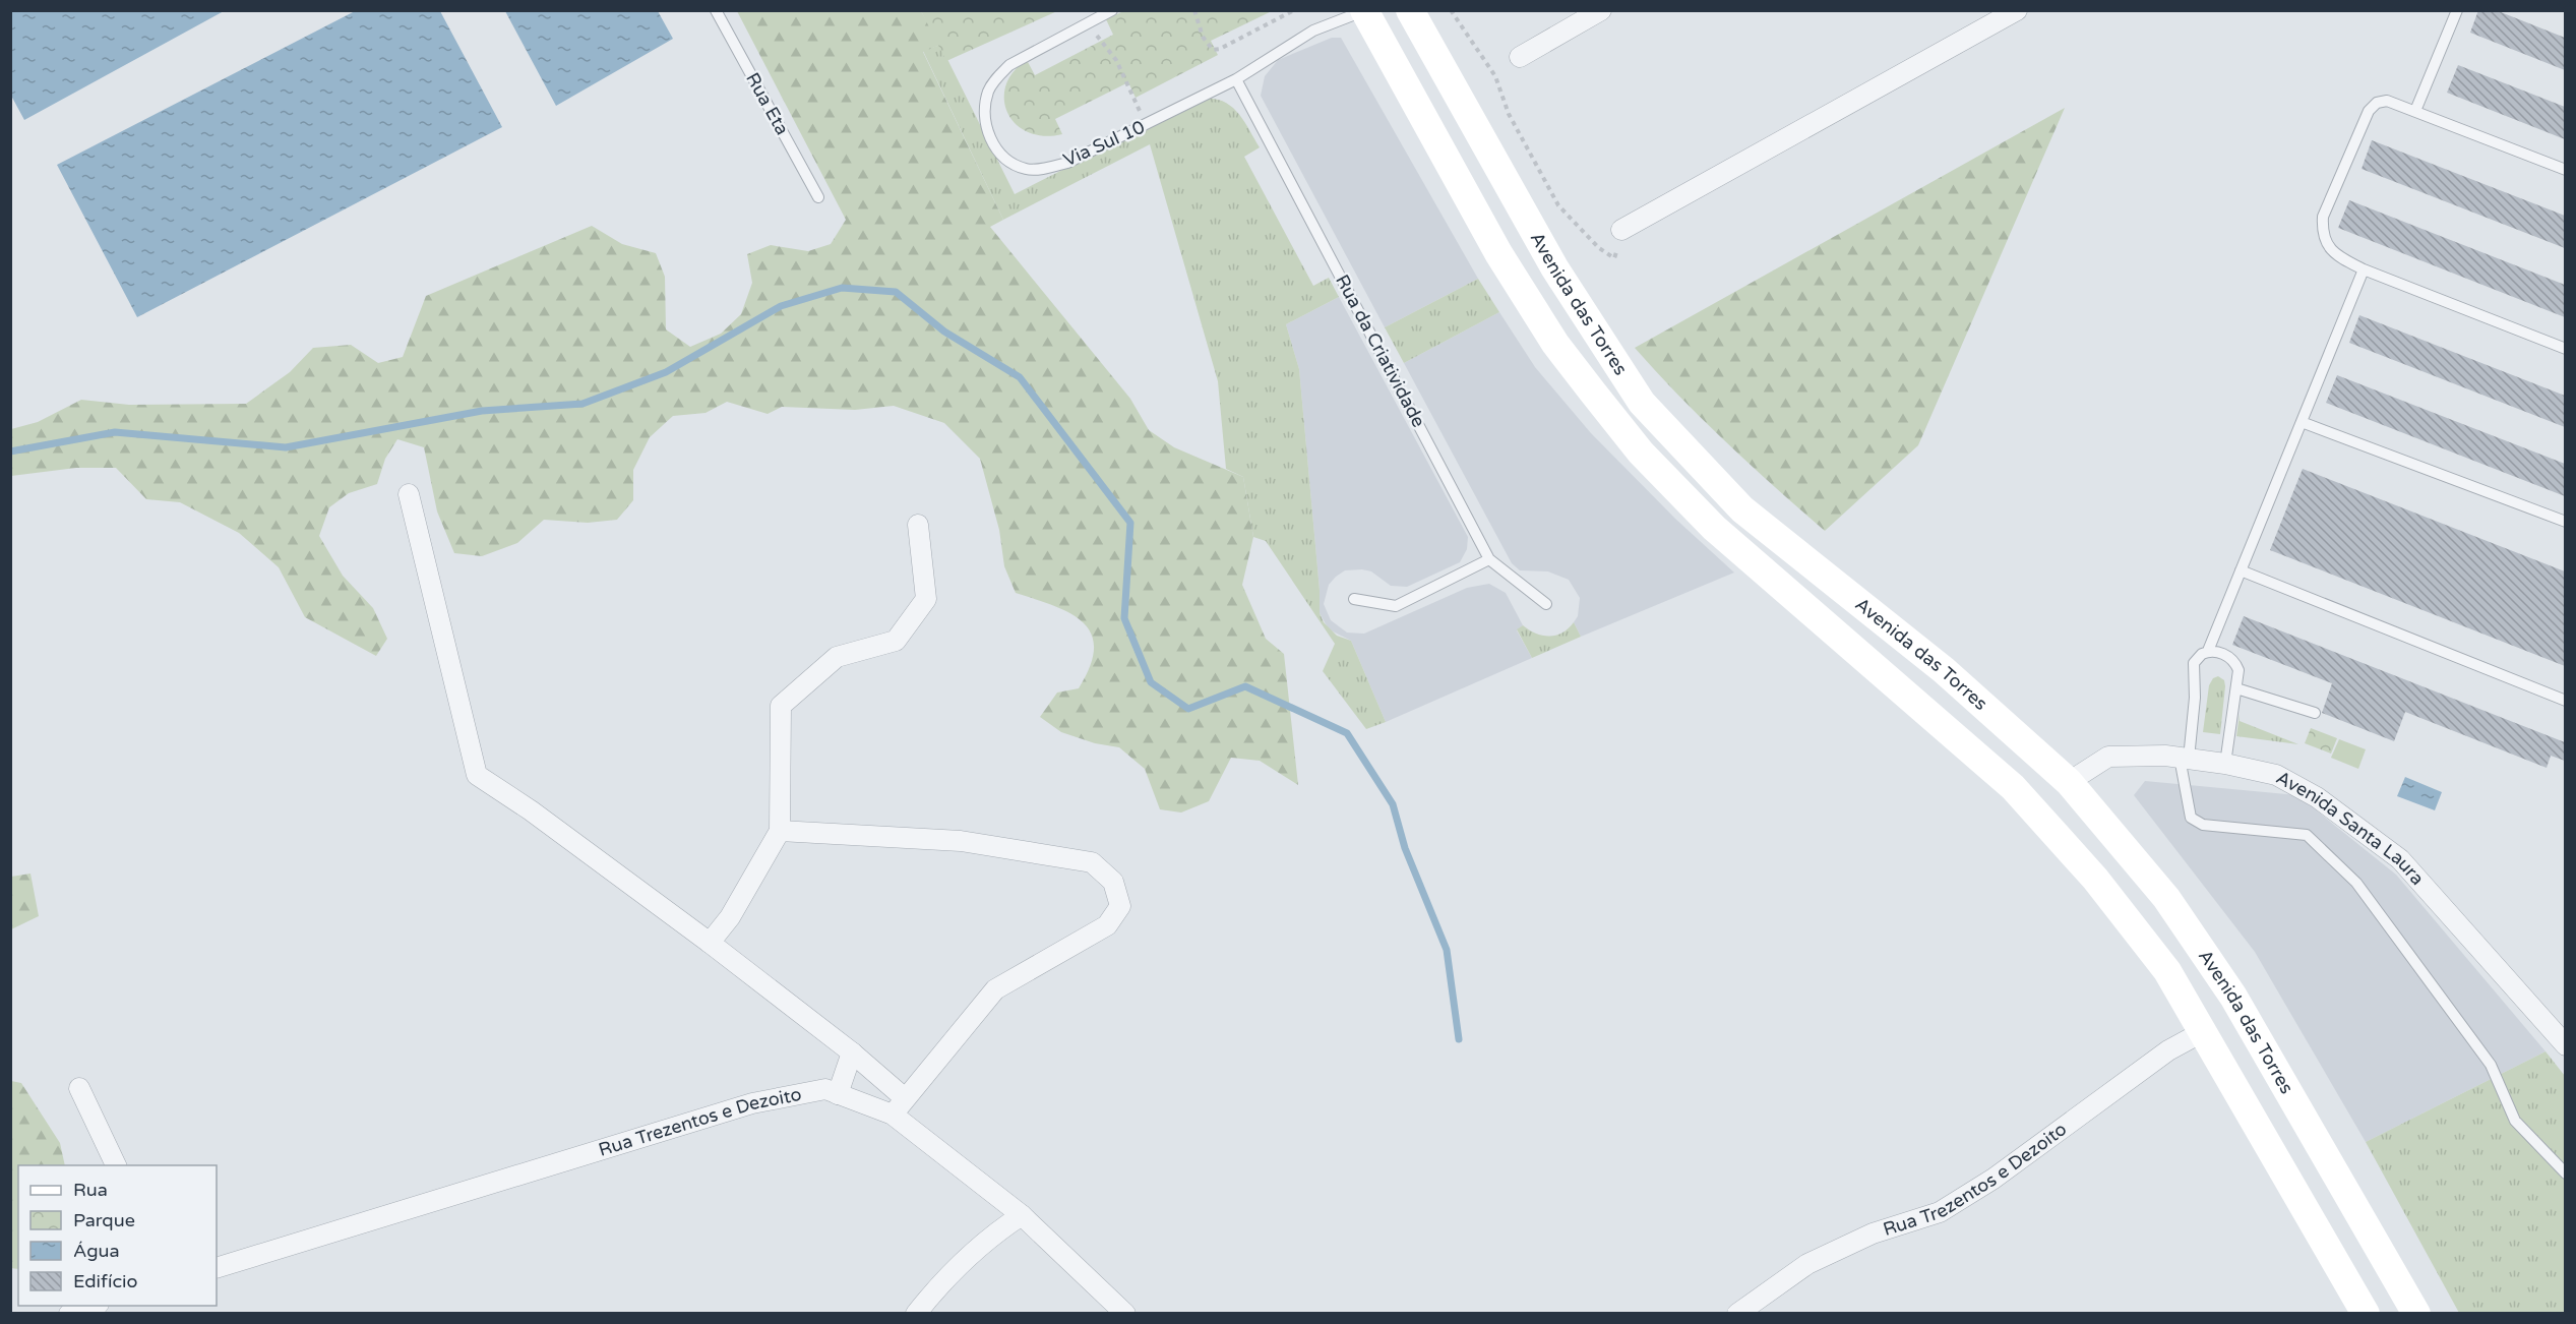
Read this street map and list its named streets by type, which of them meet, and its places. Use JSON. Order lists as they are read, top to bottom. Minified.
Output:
{"streets":{"main road":["Avenida das Torres"],"street":["Avenida Santa Laura","Rua Trezentos e Dezoito"],"lane":["Rua Eta","Via Sul 10","Rua da Criatividade"]},"crossings":[["Via Sul 10","Avenida das Torres"],["Via Sul 10","Rua da Criatividade"],["Avenida das Torres","Avenida Santa Laura"],["Avenida das Torres","Rua Trezentos e Dezoito"]],"legend":["Rua","Parque","Água","Edifício"]}
